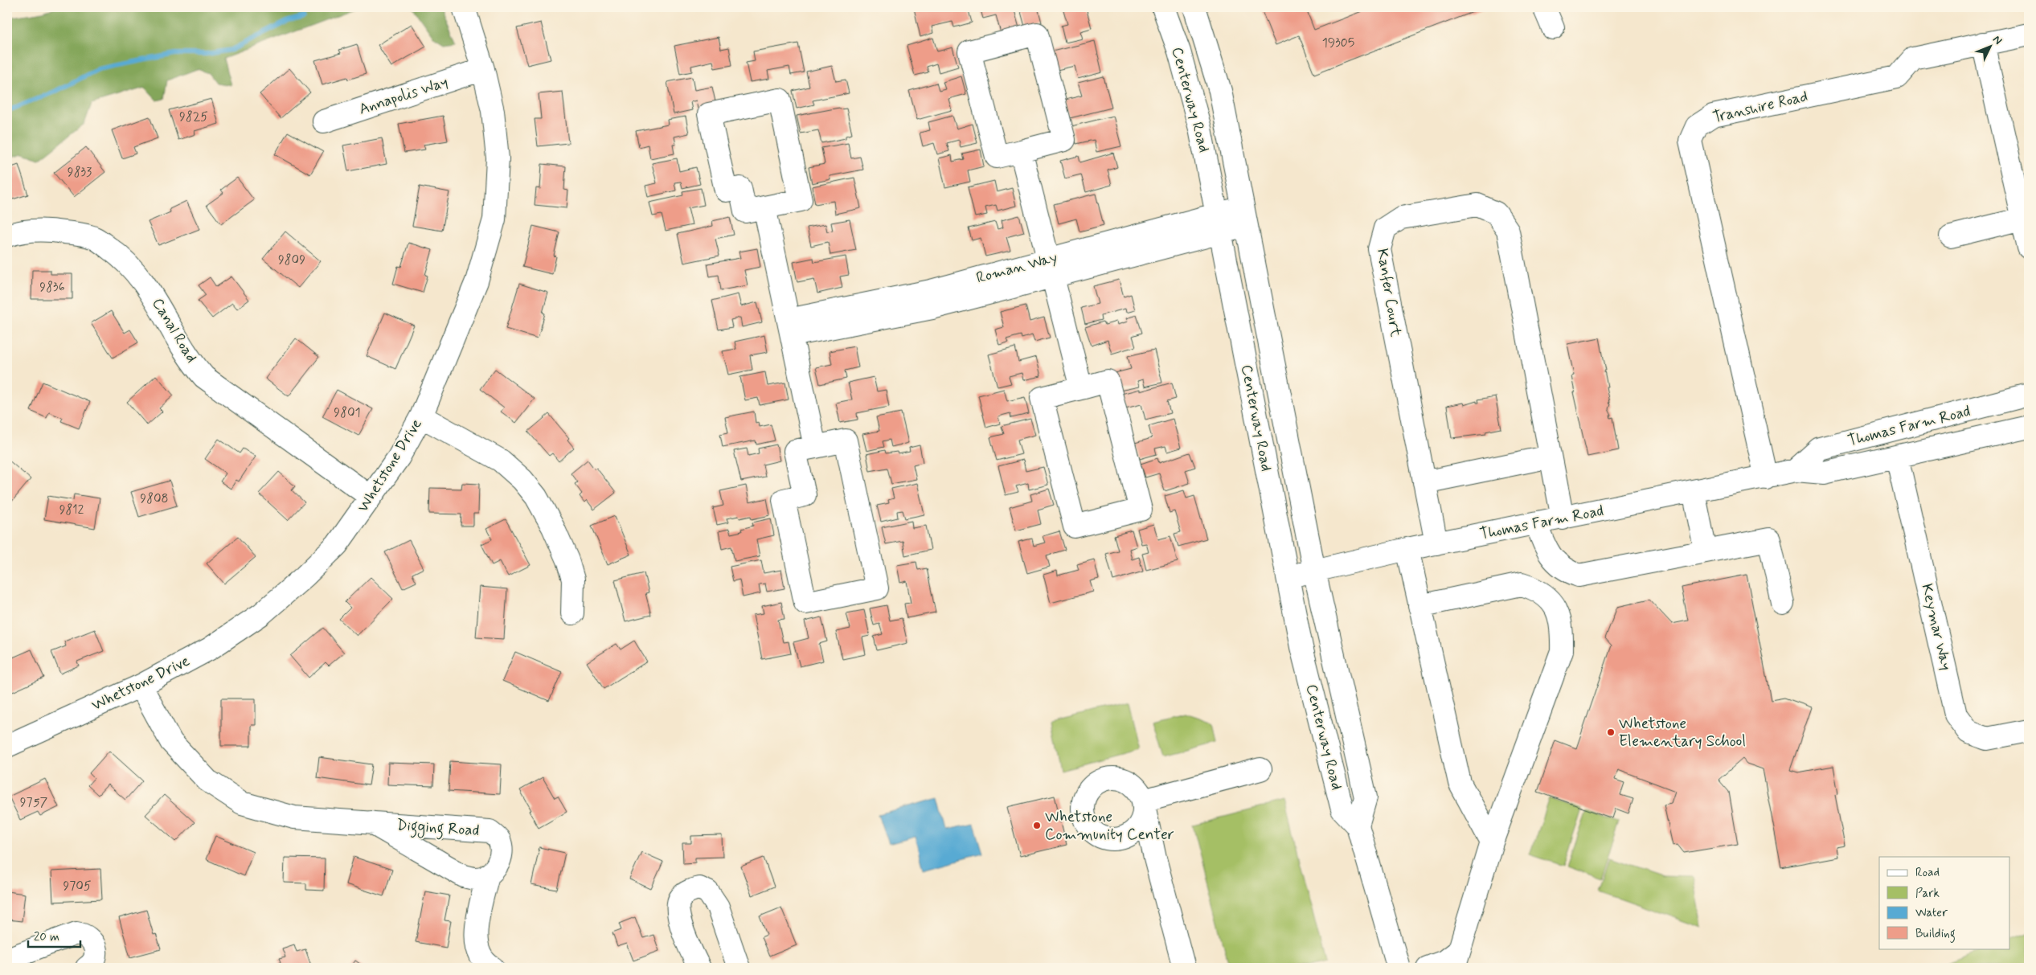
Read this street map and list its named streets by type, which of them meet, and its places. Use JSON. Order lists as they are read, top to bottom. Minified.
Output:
{"streets":{"street":["Annapolis Way","Centerway Road","Transhire Road","Roman Way","Kanfer Court","Canal Road","Thomas Farm Road","Whetstone Drive","Keymar Way","Digging Road"]},"crossings":[["Annapolis Way","Whetstone Drive"],["Centerway Road","Roman Way"],["Centerway Road","Thomas Farm Road"],["Transhire Road","Thomas Farm Road"],["Kanfer Court","Thomas Farm Road"],["Canal Road","Whetstone Drive"],["Thomas Farm Road","Keymar Way"],["Whetstone Drive","Digging Road"]],"places":["Whetstone Elementary School","Whetstone Community Center"],"house_numbers":["19305","9825","9833","9809","9836","9801","9808","9812","9757","9705"],"legend":["Road","Park","Water","Building"],"scale_bar":"20 m","north":"top right"}
